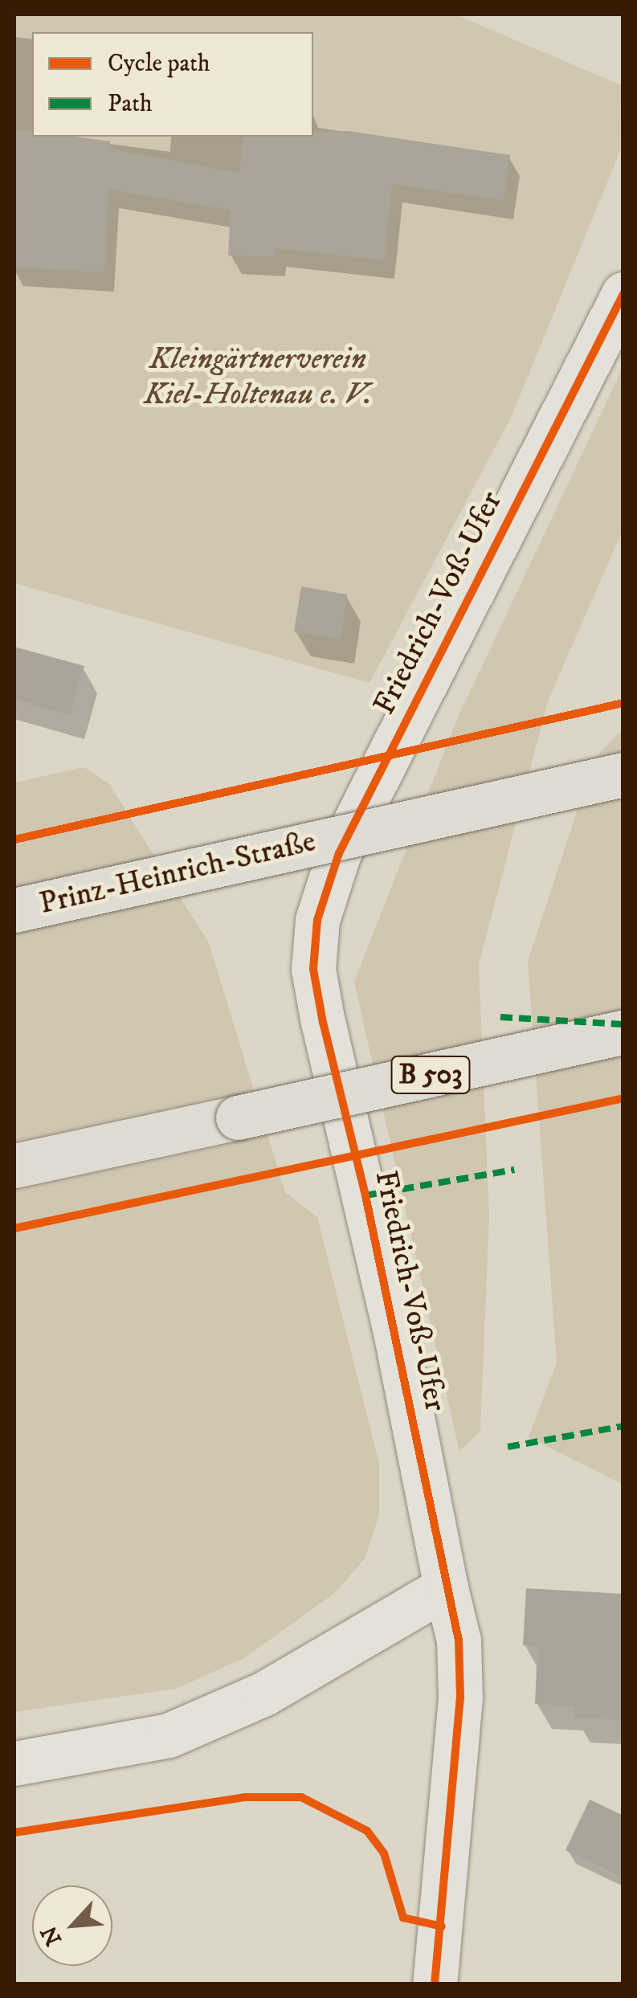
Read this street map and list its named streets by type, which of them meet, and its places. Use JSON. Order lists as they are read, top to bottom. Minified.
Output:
{"streets":{"highway":["Prinz-Heinrich-Straße","B 503"],"street":["Friedrich-Voß-Ufer"]},"parks":["Kleingärtnerverein Kiel-Holtenau e. V."],"legend":["Cycle path","Path"],"north":"bottom left"}
